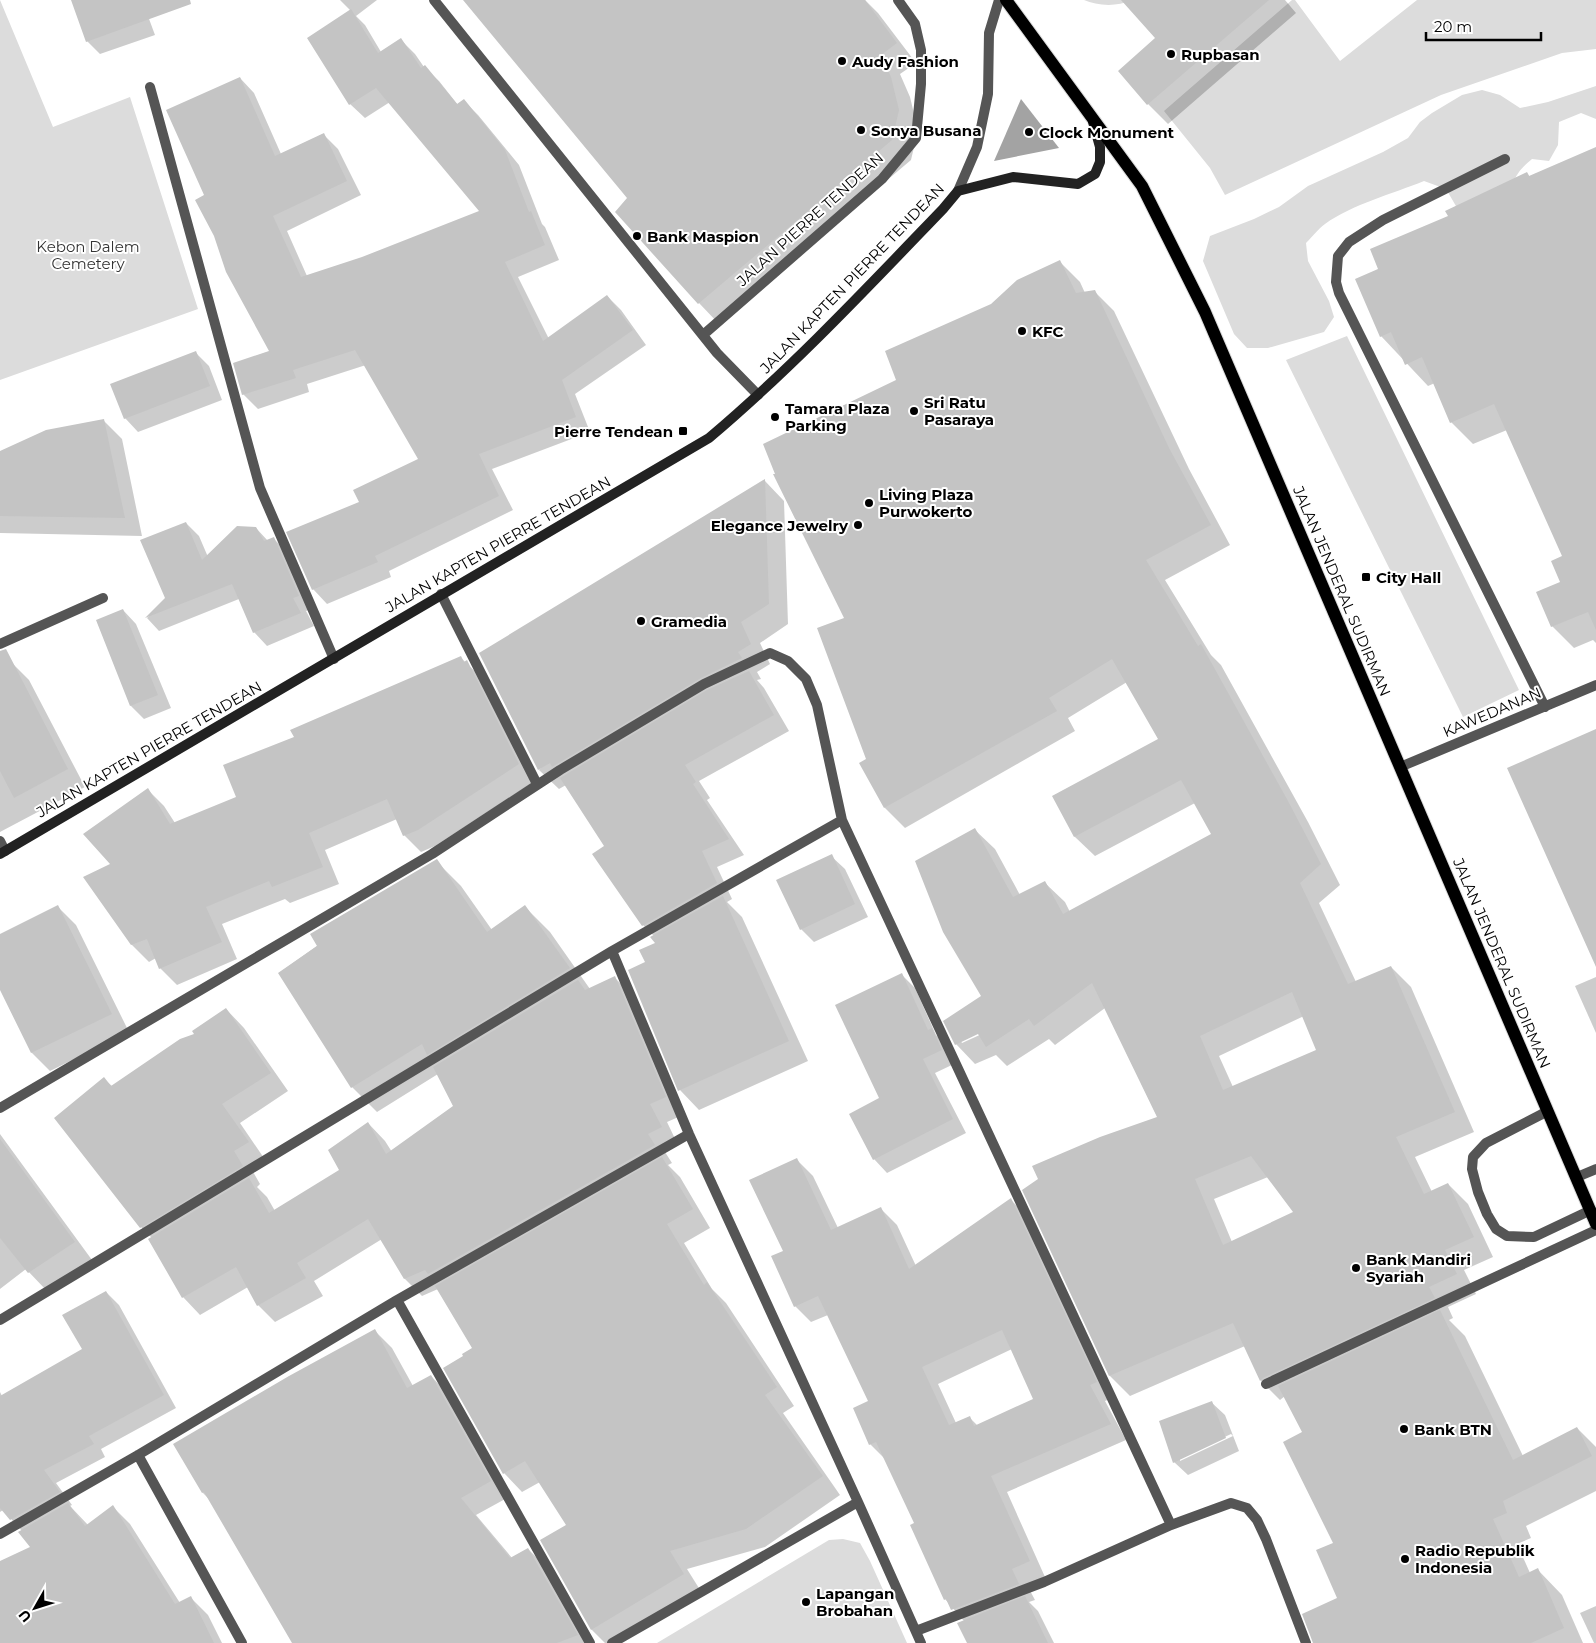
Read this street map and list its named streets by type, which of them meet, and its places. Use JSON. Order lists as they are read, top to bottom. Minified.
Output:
{"streets":{"main road":["JALAN KAPTEN PIERRE TENDEAN","JALAN JENDERAL SUDIRMAN"],"street":["JALAN PIERRE TENDEAN","KAWEDANAN"]},"crossings":[["JALAN JENDERAL SUDIRMAN","KAWEDANAN"]],"parks":["Kebon Dalem Cemetery"],"places":{"other":["Rupbasan","Audy Fashion","Sonya Busana","Clock Monument","Bank Maspion","KFC","Sri Ratu Pasaraya","Tamara Plaza Parking","Living Plaza Purwokerto","Elegance Jewelry","Gramedia","Bank Mandiri Syariah","Bank BTN","Radio Republik Indonesia","Lapangan Brobahan"],"transit":["Pierre Tendean","City Hall"]},"scale_bar":"20 m","north":"bottom left"}
